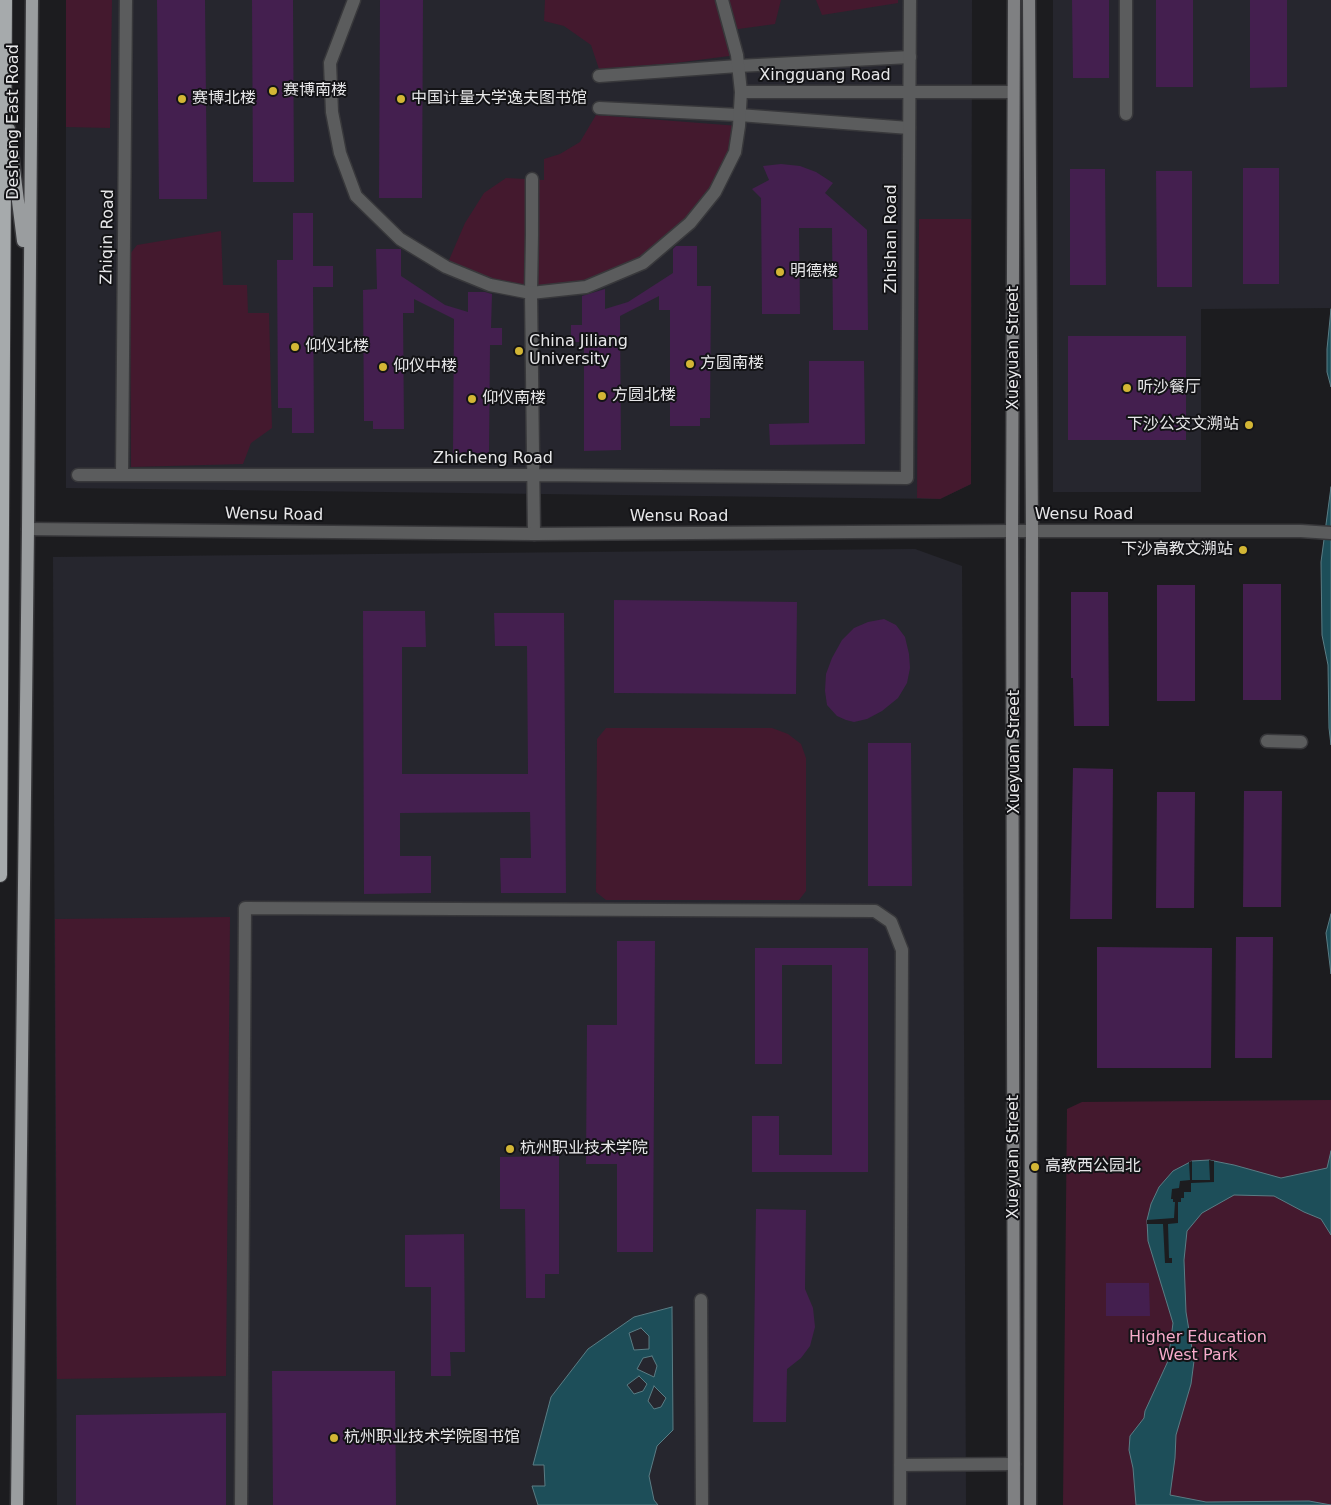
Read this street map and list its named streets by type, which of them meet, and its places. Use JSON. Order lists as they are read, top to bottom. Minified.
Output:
{"streets":{"main road":["Desheng East Road","Xueyuan Street"],"street":["Xingguang Road","Zhiqin Road","Zhishan Road","Zhicheng Road","Wensu Road"]},"crossings":[["Xingguang Road","Zhishan Road"],["Xingguang Road","Xueyuan Street"],["Desheng East Road","Wensu Road"],["Zhiqin Road","Zhicheng Road"],["Zhishan Road","Zhicheng Road"],["Xueyuan Street","Wensu Road"]],"parks":["Higher Education West Park"],"places":["赛博南楼","赛博北楼","中国计量大学逸夫图书馆","明德楼","仰仪北楼","China Jiliang University","方圆南楼","仰仪中楼","听沙餐厅","方圆北楼","仰仪南楼","下沙公交文溯站","下沙高教文溯站","杭州职业技术学院","高教西公园北","杭州职业技术学院图书馆"]}
